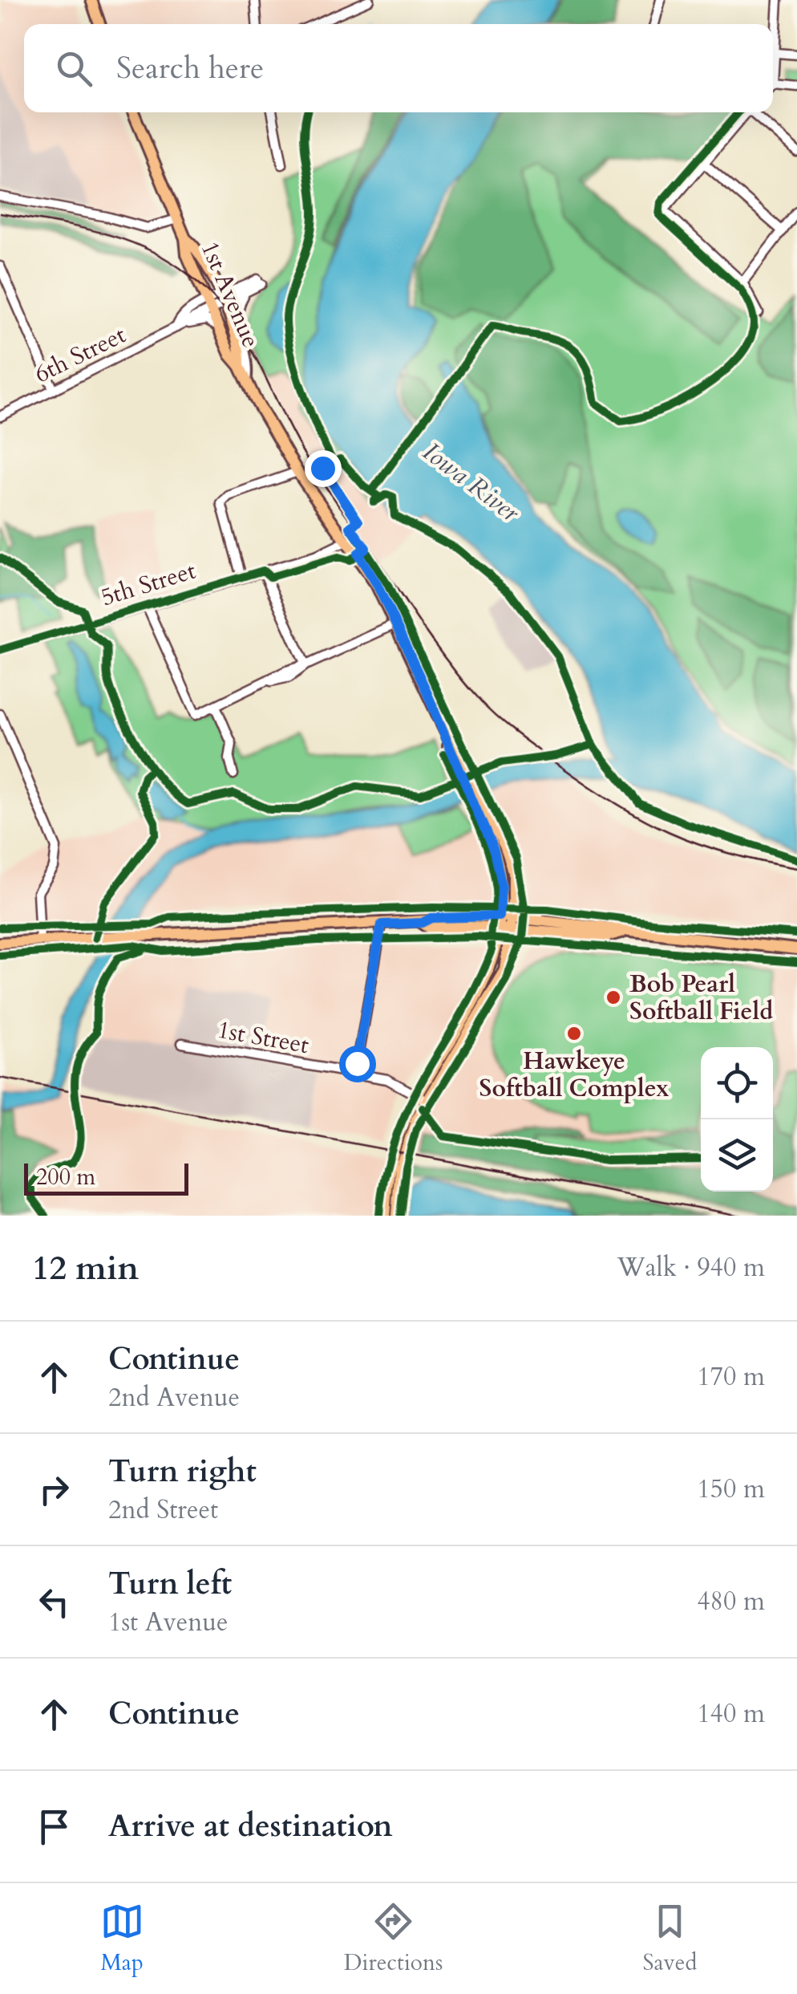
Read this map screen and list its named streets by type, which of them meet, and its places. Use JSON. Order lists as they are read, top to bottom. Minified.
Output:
{"streets":{"main road":["1st Avenue"],"street":["6th Street","5th Street","1st Street"]},"crossings":[["1st Avenue","6th Street"],["1st Avenue","5th Street"],["1st Avenue","1st Street"]],"water":["Iowa River"],"places":["Bob Pearl Softball Field","Hawkeye Softball Complex"],"scale_bar":"200 m","page":{"search":"Search here","scale":"200 m","heading":["12 min","Walk · 940 m"],"list":[["Continue","2nd Avenue","170 m"],["Turn right","2nd Street","150 m"],["Turn left","1st Avenue","480 m"],["Continue","140 m"],"Arrive at destination"],"nav":["Map","Directions","Saved"]}}
